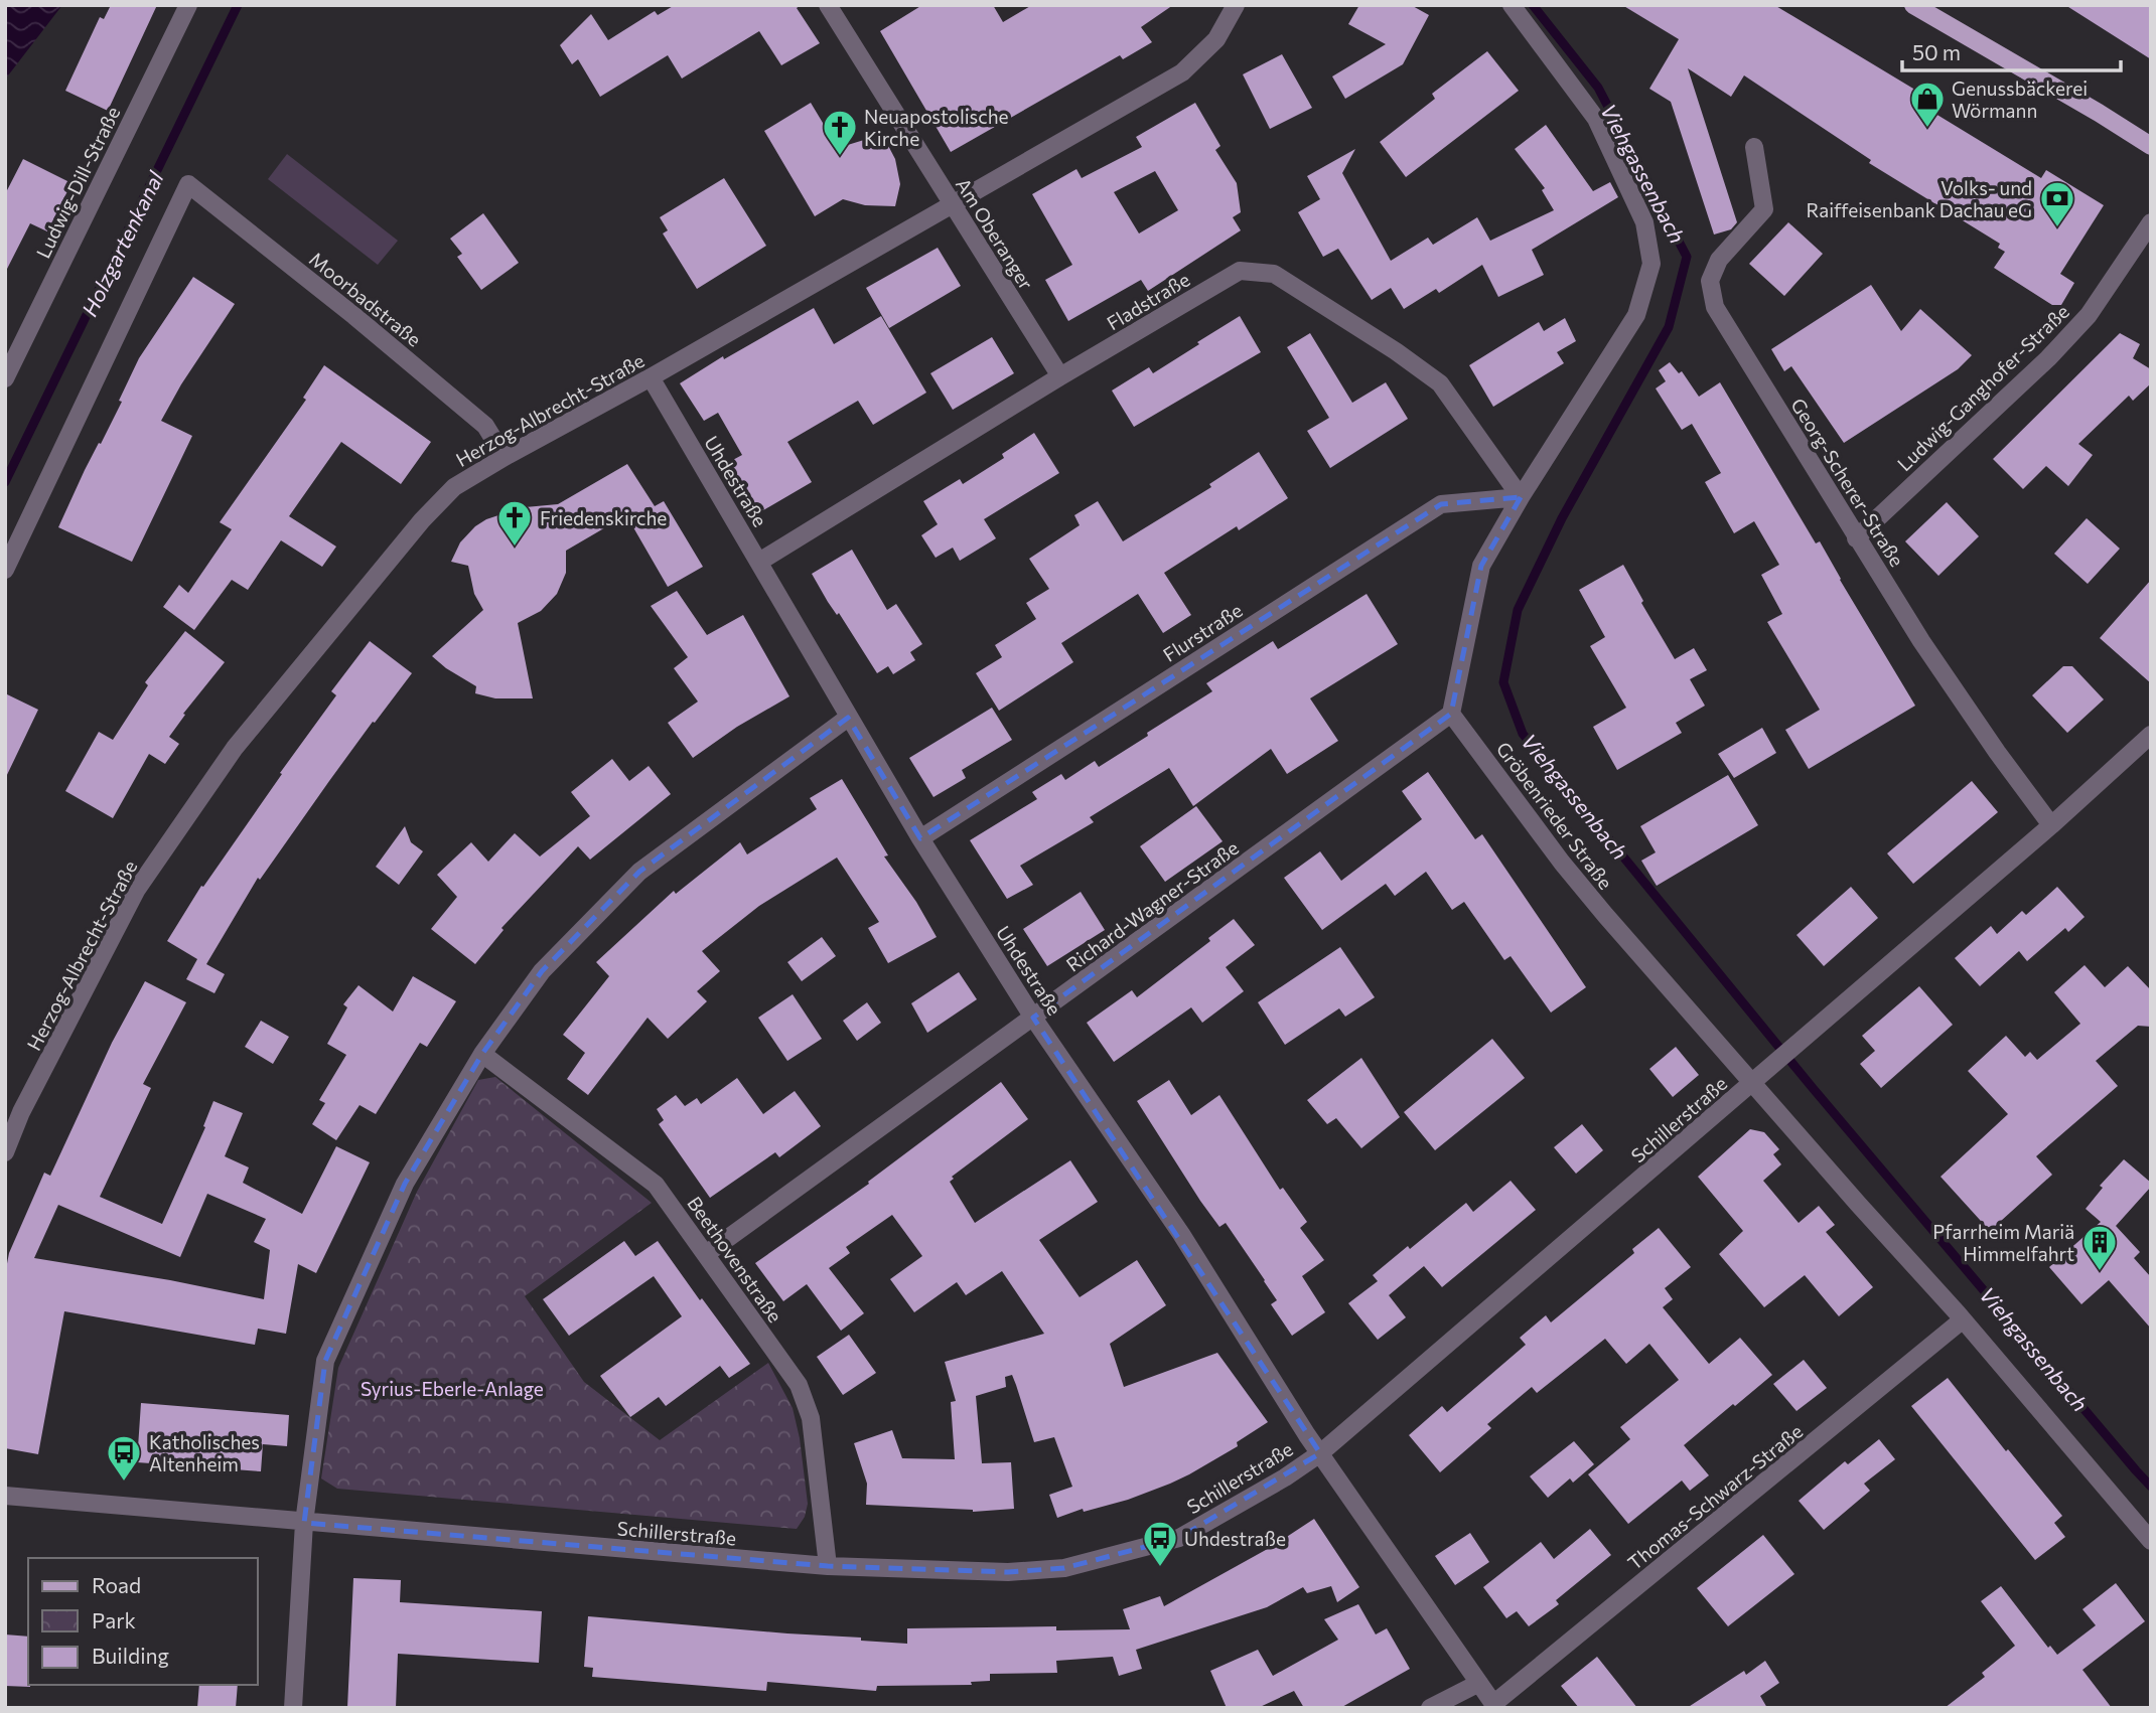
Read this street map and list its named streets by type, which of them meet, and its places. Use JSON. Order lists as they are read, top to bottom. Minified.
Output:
{"streets":{"street":["Ludwig-Dill-Straße","Am Oberanger","Moorbadstraße","Fladstraße","Ludwig-Ganghofer-Straße","Herzog-Albrecht-Straße","Uhdestraße","Georg-Scherer-Straße","Flurstraße","Gröbenrieder Straße","Richard-Wagner-Straße","Schillerstraße","Beethovenstraße","Thomas-Schwarz-Straße"]},"crossings":[["Am Oberanger","Fladstraße"],["Am Oberanger","Herzog-Albrecht-Straße"],["Moorbadstraße","Herzog-Albrecht-Straße"],["Fladstraße","Uhdestraße"],["Fladstraße","Flurstraße"],["Ludwig-Ganghofer-Straße","Georg-Scherer-Straße"],["Herzog-Albrecht-Straße","Uhdestraße"],["Uhdestraße","Flurstraße"],["Uhdestraße","Richard-Wagner-Straße"],["Uhdestraße","Schillerstraße"],["Uhdestraße","Thomas-Schwarz-Straße"],["Georg-Scherer-Straße","Schillerstraße"],["Gröbenrieder Straße","Richard-Wagner-Straße"],["Gröbenrieder Straße","Schillerstraße"],["Gröbenrieder Straße","Thomas-Schwarz-Straße"],["Richard-Wagner-Straße","Beethovenstraße"],["Schillerstraße","Beethovenstraße"]],"water":["Viehgassenbach","Holzgartenkanal"],"parks":["Syrius-Eberle-Anlage"],"places":{"shop":["Genussbäckerei Wörmann"],"church":["Neuapostolische Kirche","Friedenskirche"],"bank":["Volks- und Raiffeisenbank Dachau eG"],"building":["Pfarrheim Mariä Himmelfahrt"],"bus stop":["Katholisches Altenheim","Uhdestraße"]},"legend":["Road","Park","Building"],"scale_bar":"50 m"}
